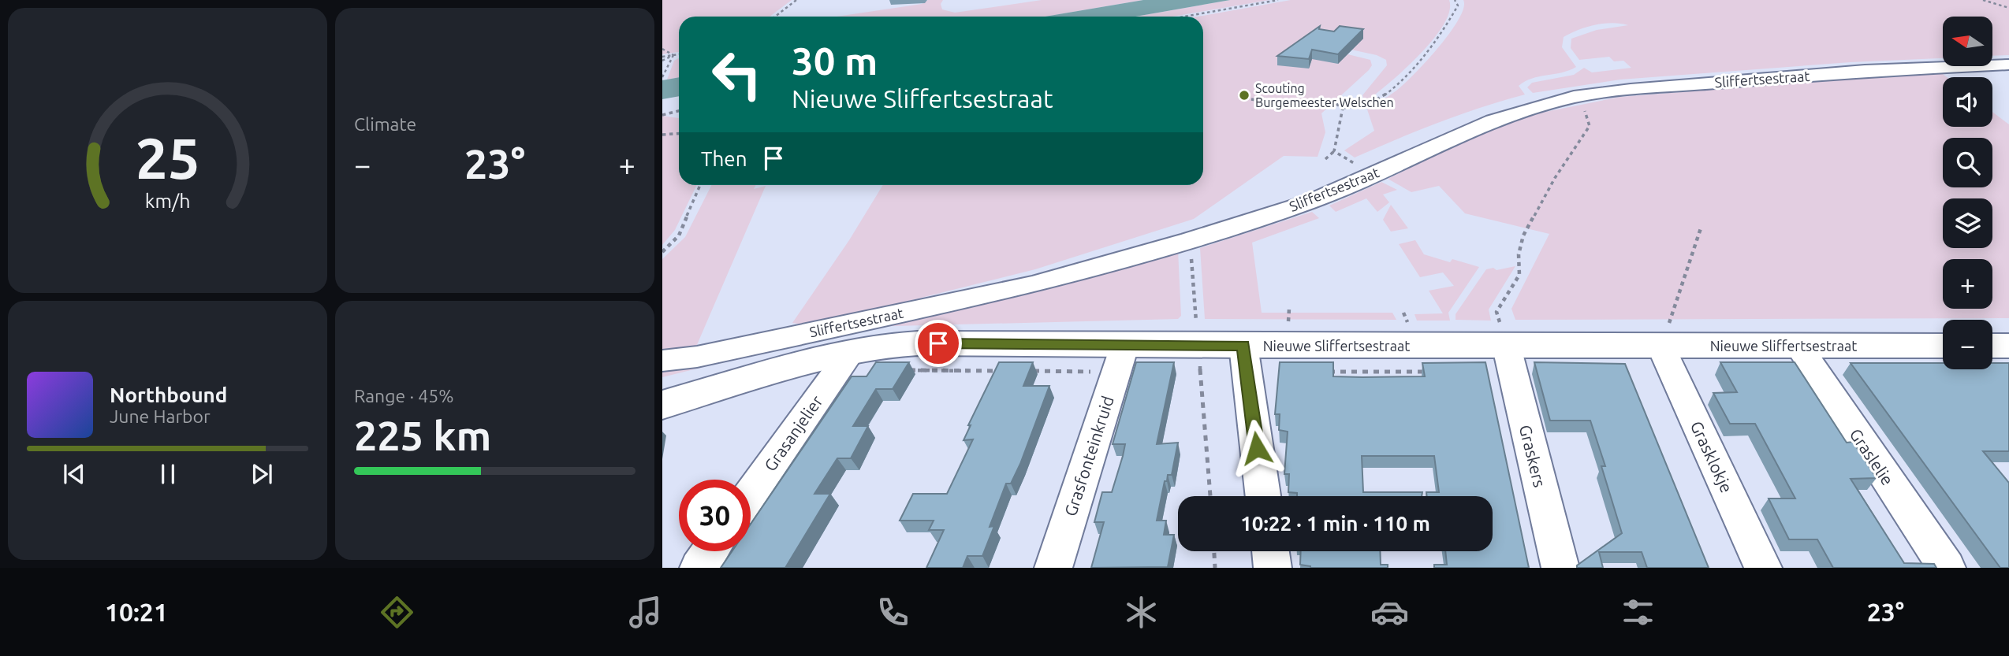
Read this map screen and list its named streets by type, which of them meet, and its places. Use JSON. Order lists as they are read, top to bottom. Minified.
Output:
{"streets":{"street":["Sliffertsestraat","Nieuwe Sliffertsestraat","Grasanjelier","Grasfonteinkruid","Graskers","Grasklokje","Graslelie"]},"crossings":[["Nieuwe Sliffertsestraat","Grasanjelier"],["Nieuwe Sliffertsestraat","Grasfonteinkruid"],["Nieuwe Sliffertsestraat","Graskers"],["Nieuwe Sliffertsestraat","Grasklokje"],["Nieuwe Sliffertsestraat","Graslelie"]],"places":["Scouting Burgemeester Welschen"],"north":"left","page":{"tile":["Climate",["Range · 45%","225 km"]],"map_buttons":["+","−"],"turn":["30 m","Nieuwe Sliffertsestraat"],"then":"Then","heat":["−","23°","+"],"song":["Northbound","June Harbor"],"limit":"30","trip":"10:22 · 1 min · 110 m","tabs":["10:21","23°"],"gauge":["25","km/h"]}}
